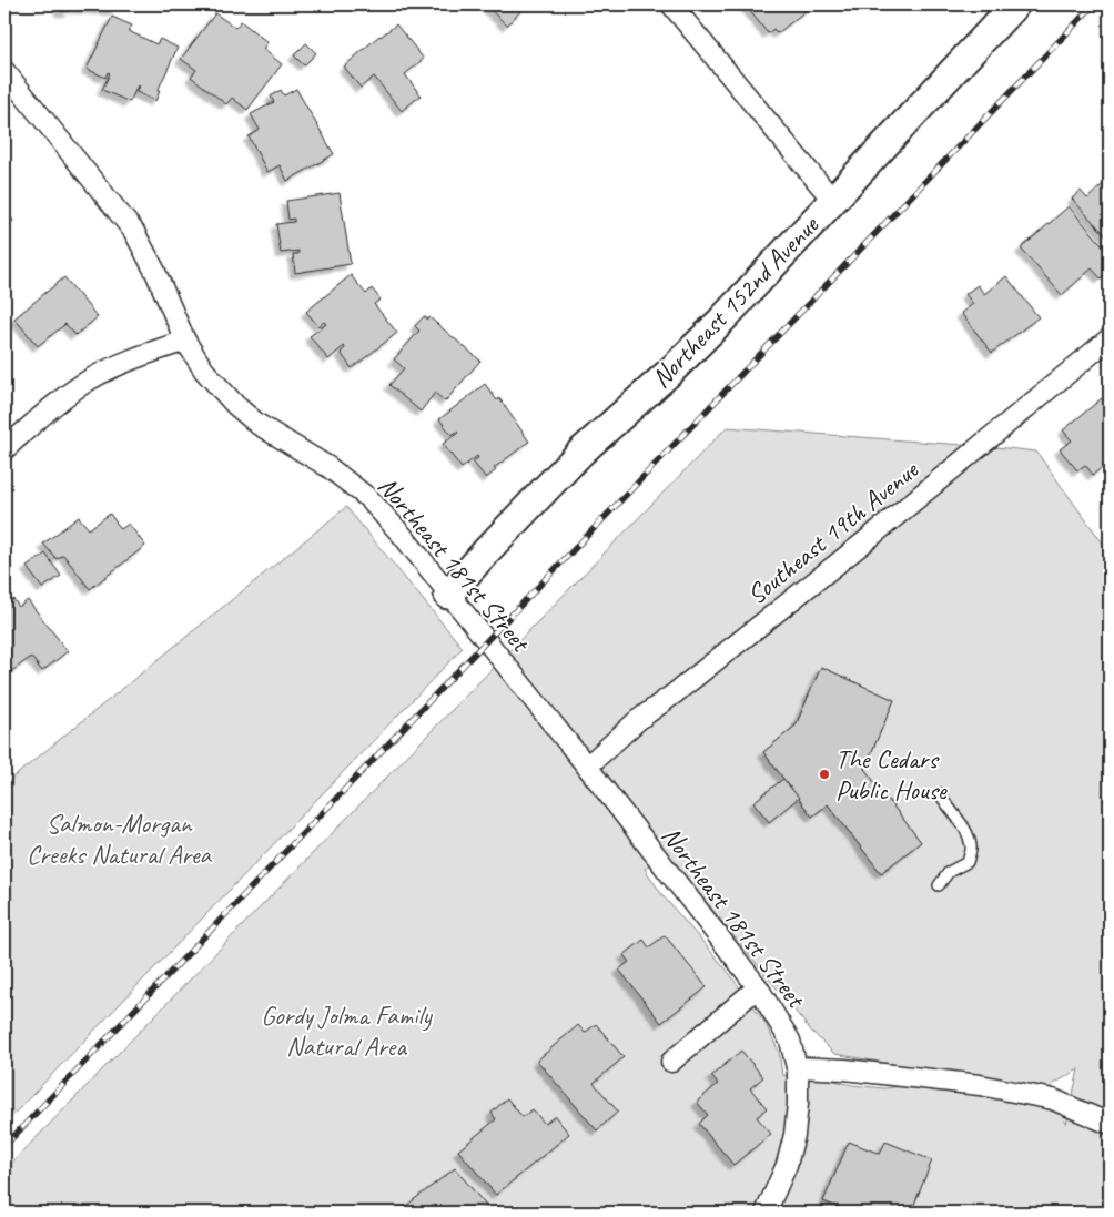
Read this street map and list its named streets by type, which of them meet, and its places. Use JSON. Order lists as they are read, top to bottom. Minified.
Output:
{"streets":{"street":["Northeast 152nd Avenue","Southeast 19th Avenue","Northeast 181st Street"]},"crossings":[["Northeast 152nd Avenue","Northeast 181st Street"],["Southeast 19th Avenue","Northeast 181st Street"]],"parks":["Salmon-Morgan Creeks Natural Area","Gordy Jolma Family Natural Area"],"places":["The Cedars Public House"]}
